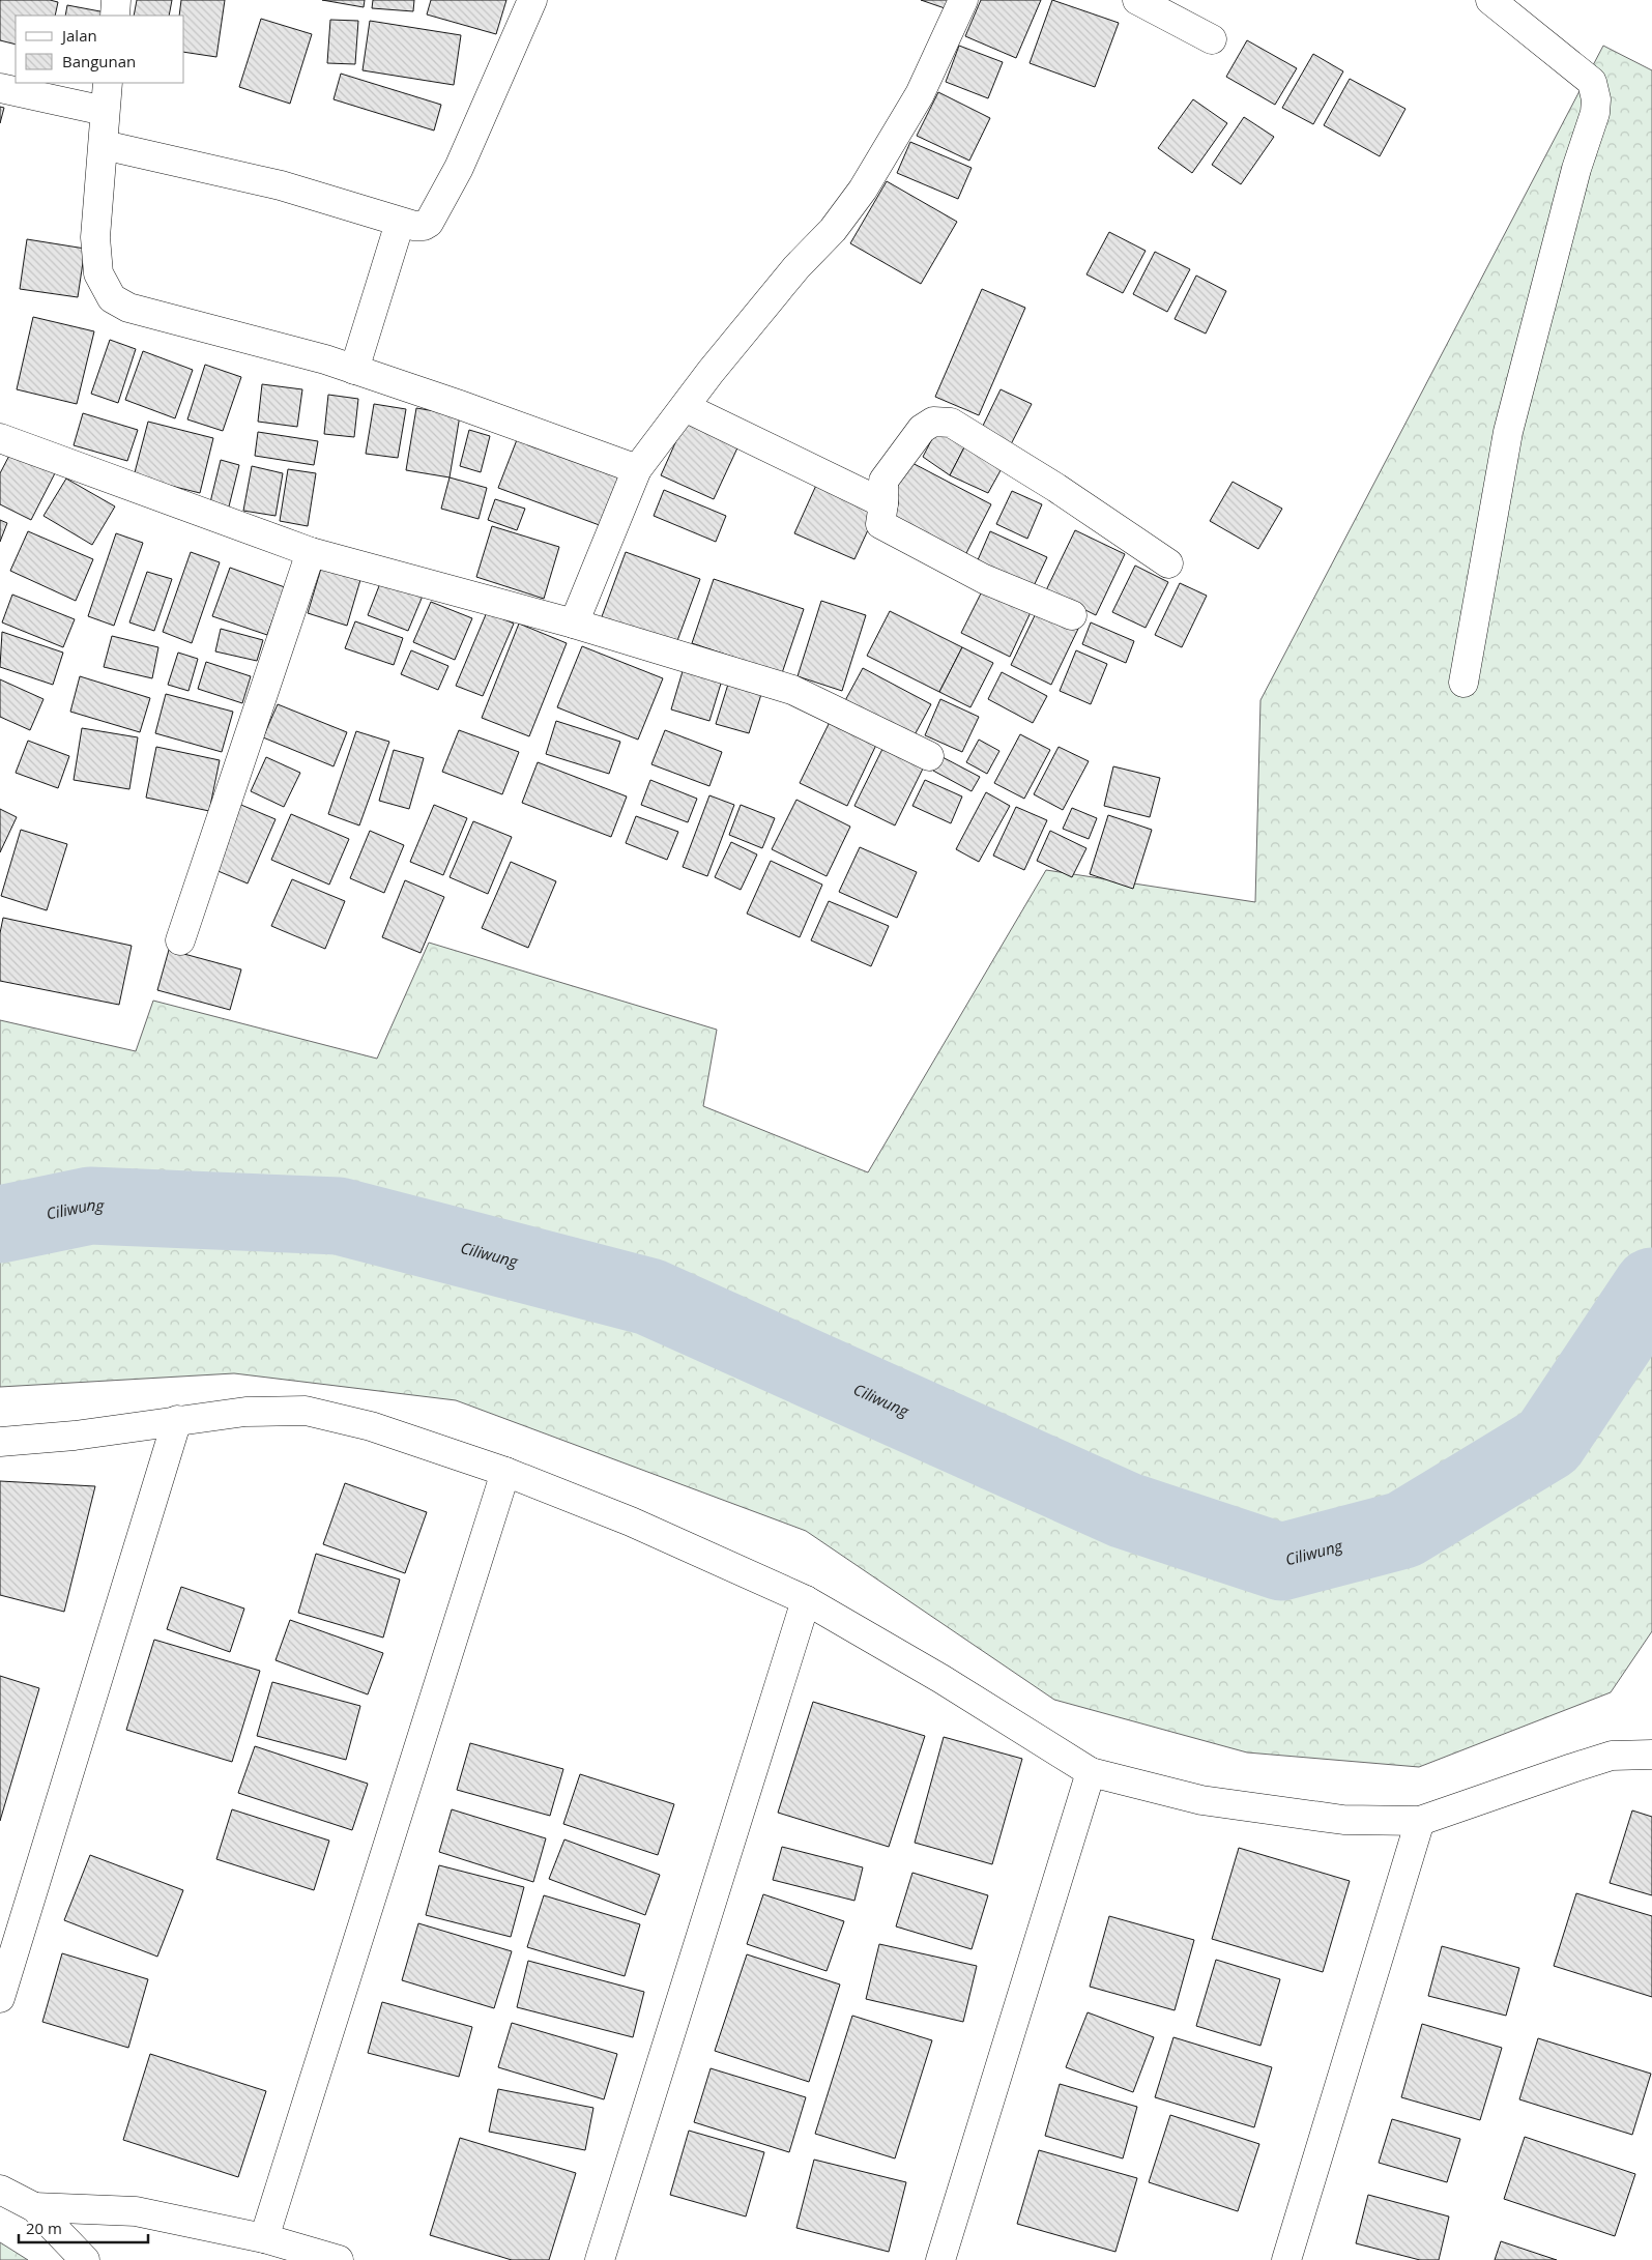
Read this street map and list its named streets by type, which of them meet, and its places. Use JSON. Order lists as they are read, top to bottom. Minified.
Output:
{"water":["Ciliwung"],"legend":["Jalan","Bangunan"],"scale_bar":"20 m"}
